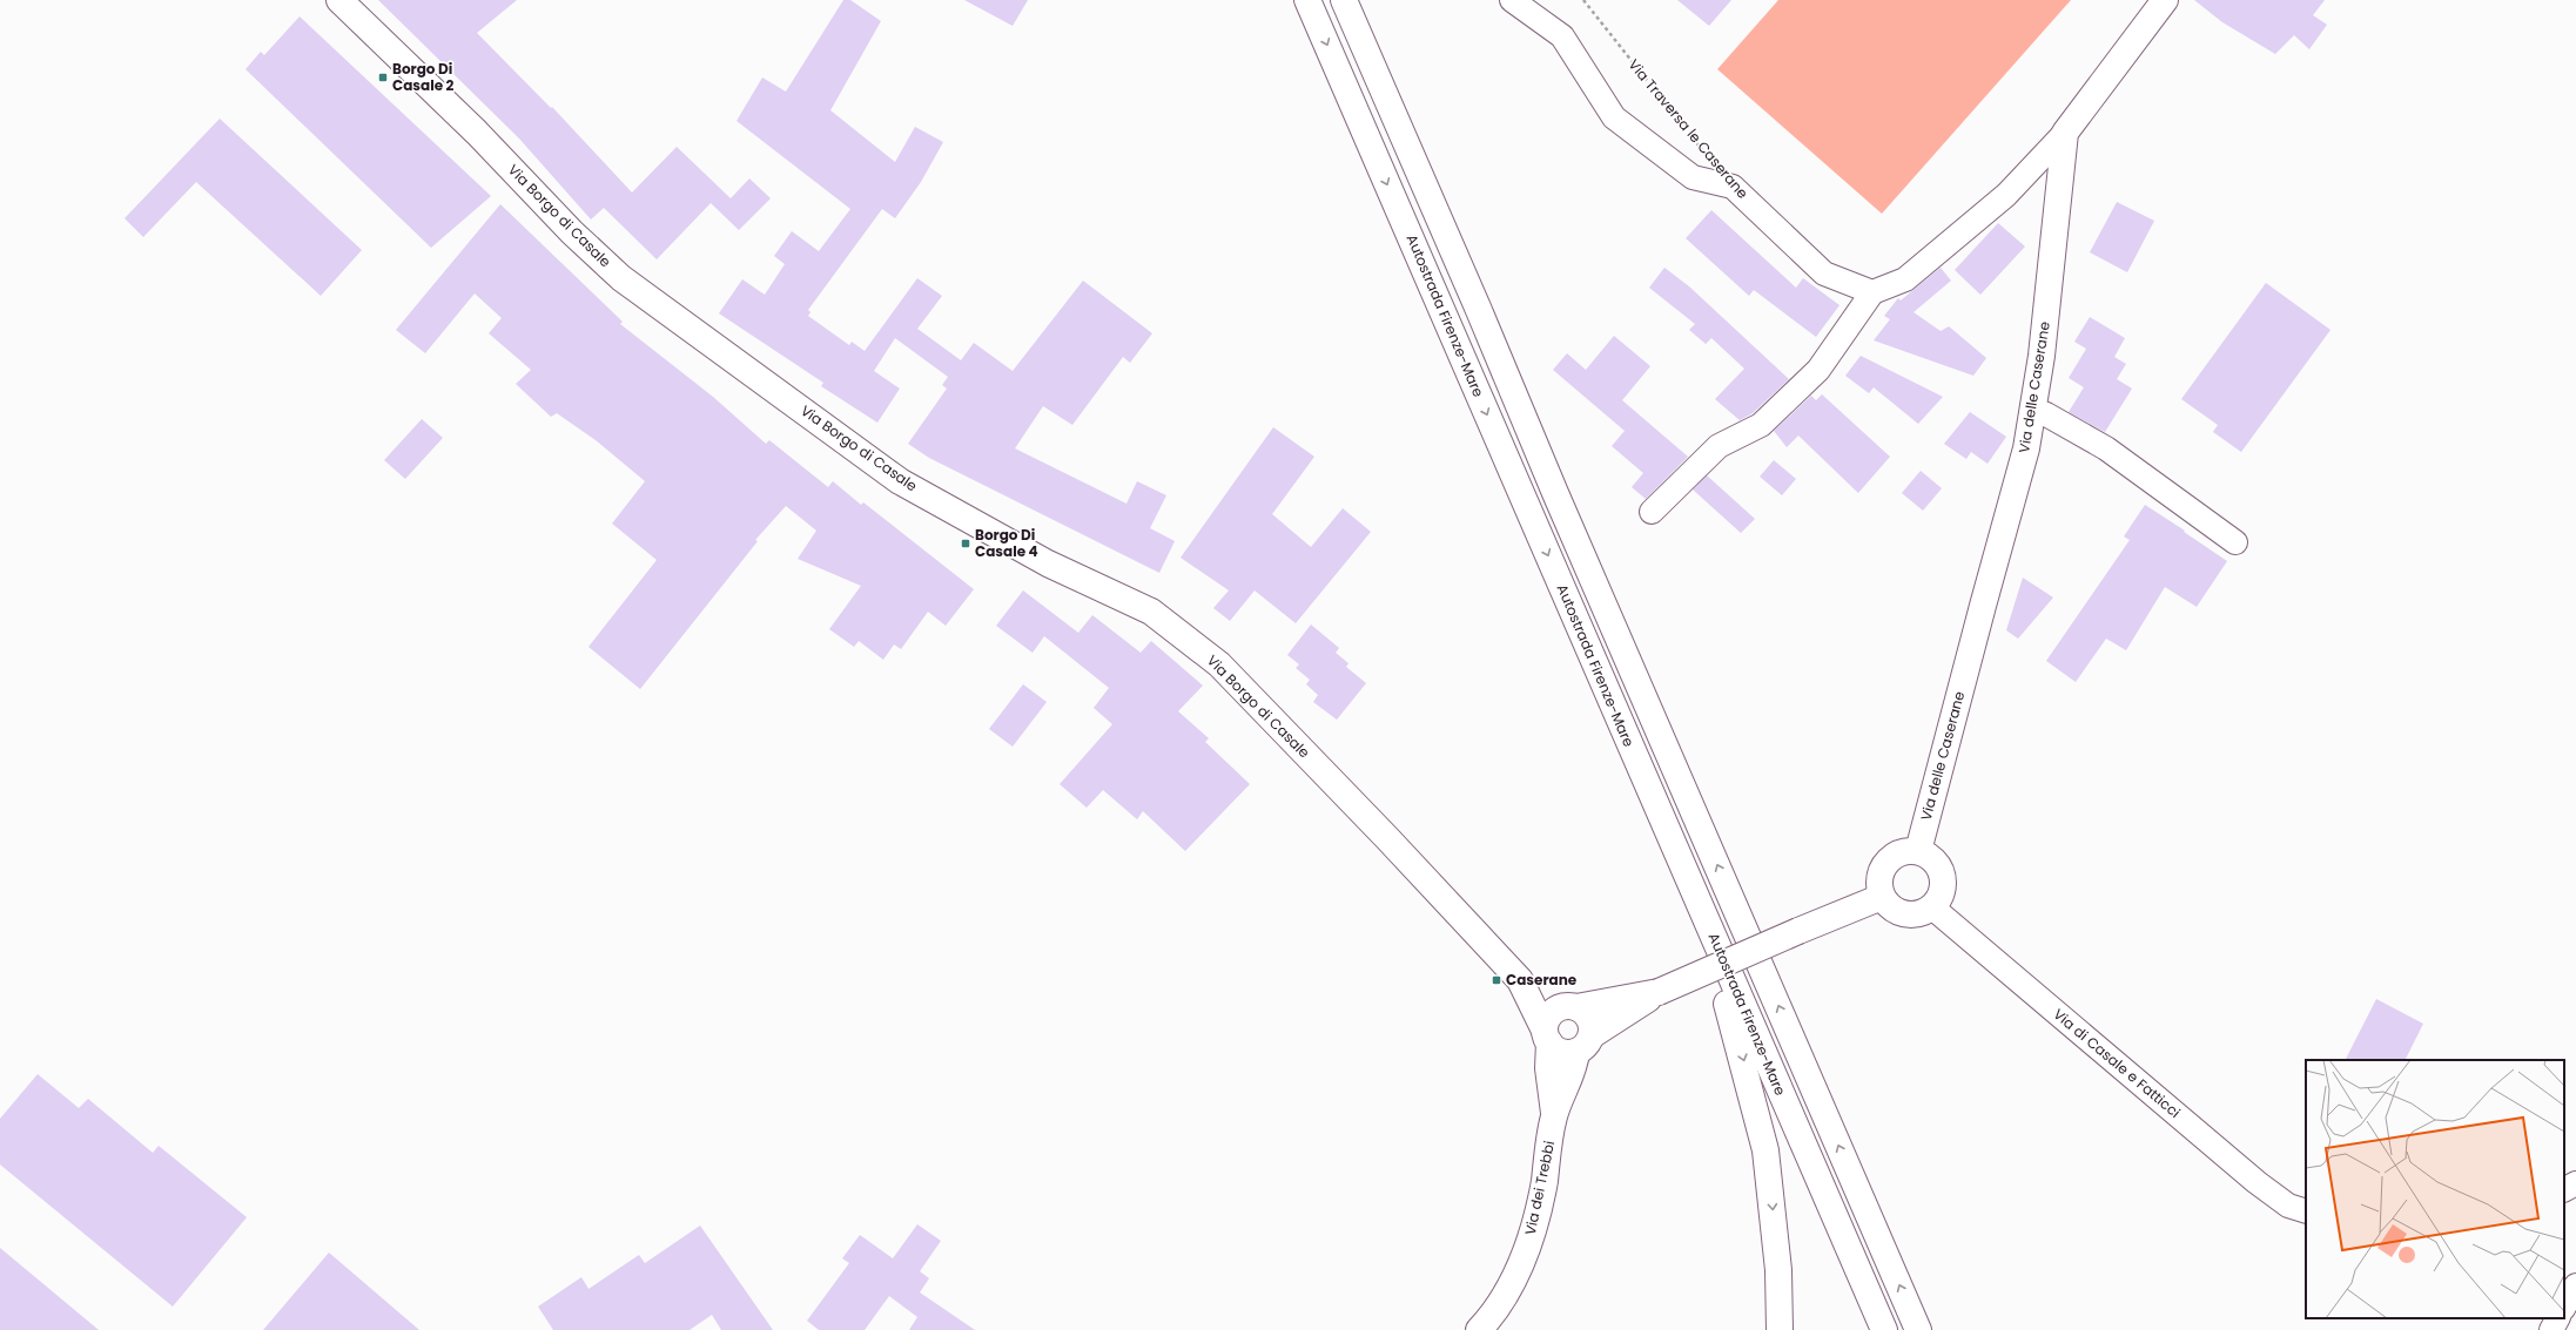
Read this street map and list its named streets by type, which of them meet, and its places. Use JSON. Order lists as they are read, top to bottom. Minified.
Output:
{"streets":{"main road":["Via Borgo di Casale","Autostrada Firenze-Mare","Via delle Caserane","Via dei Trebbi"],"street":["Via Traversa le Caserane","Via di Casale e Fatticci"]},"crossings":[["Via Borgo di Casale","Via dei Trebbi"],["Via delle Caserane","Via di Casale e Fatticci"]],"places":{"transit":["Borgo Di Casale 2","Borgo Di Casale 4","Caserane"]}}
